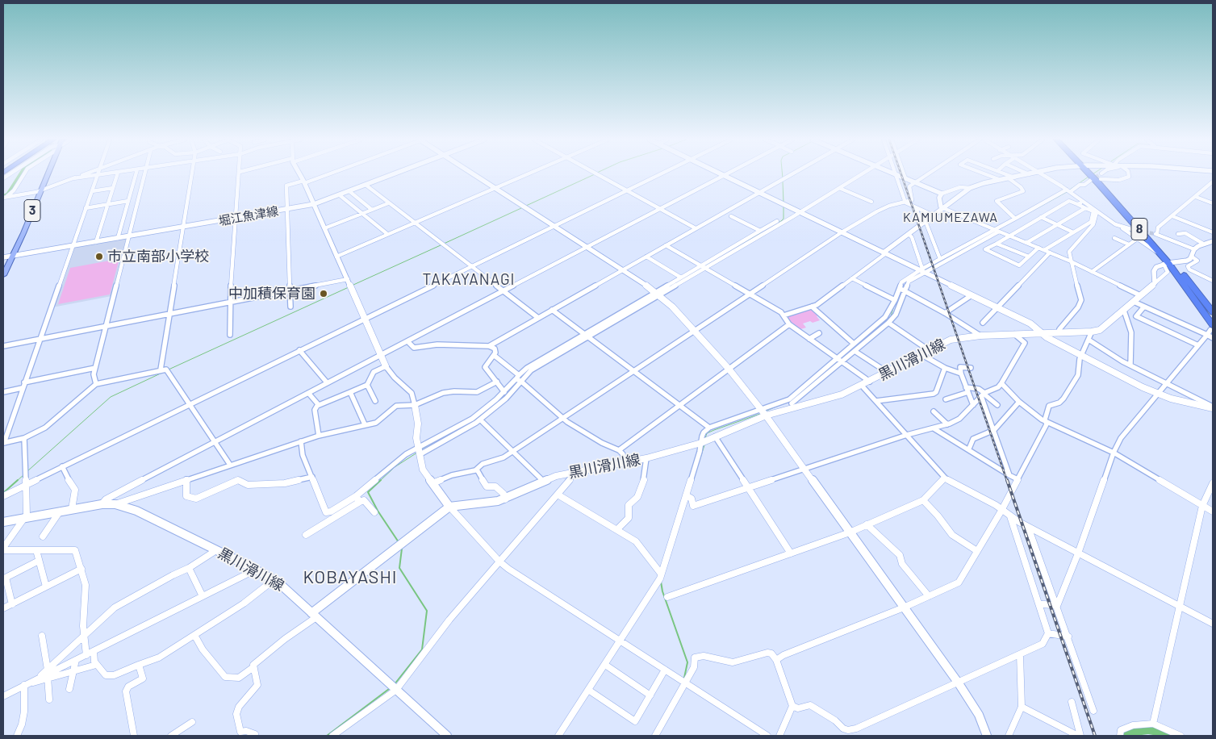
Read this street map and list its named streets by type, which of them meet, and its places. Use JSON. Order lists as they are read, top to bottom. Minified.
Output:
{"streets":{"highway":["8"],"main road":["3"],"street":["堀江魚津線","黒川滑川線"]},"crossings":[["3","堀江魚津線"]],"districts":["KAMIUMEZAWA","TAKAYANAGI","KOBAYASHI"],"places":["市立南部小学校","中加積保育園"]}
